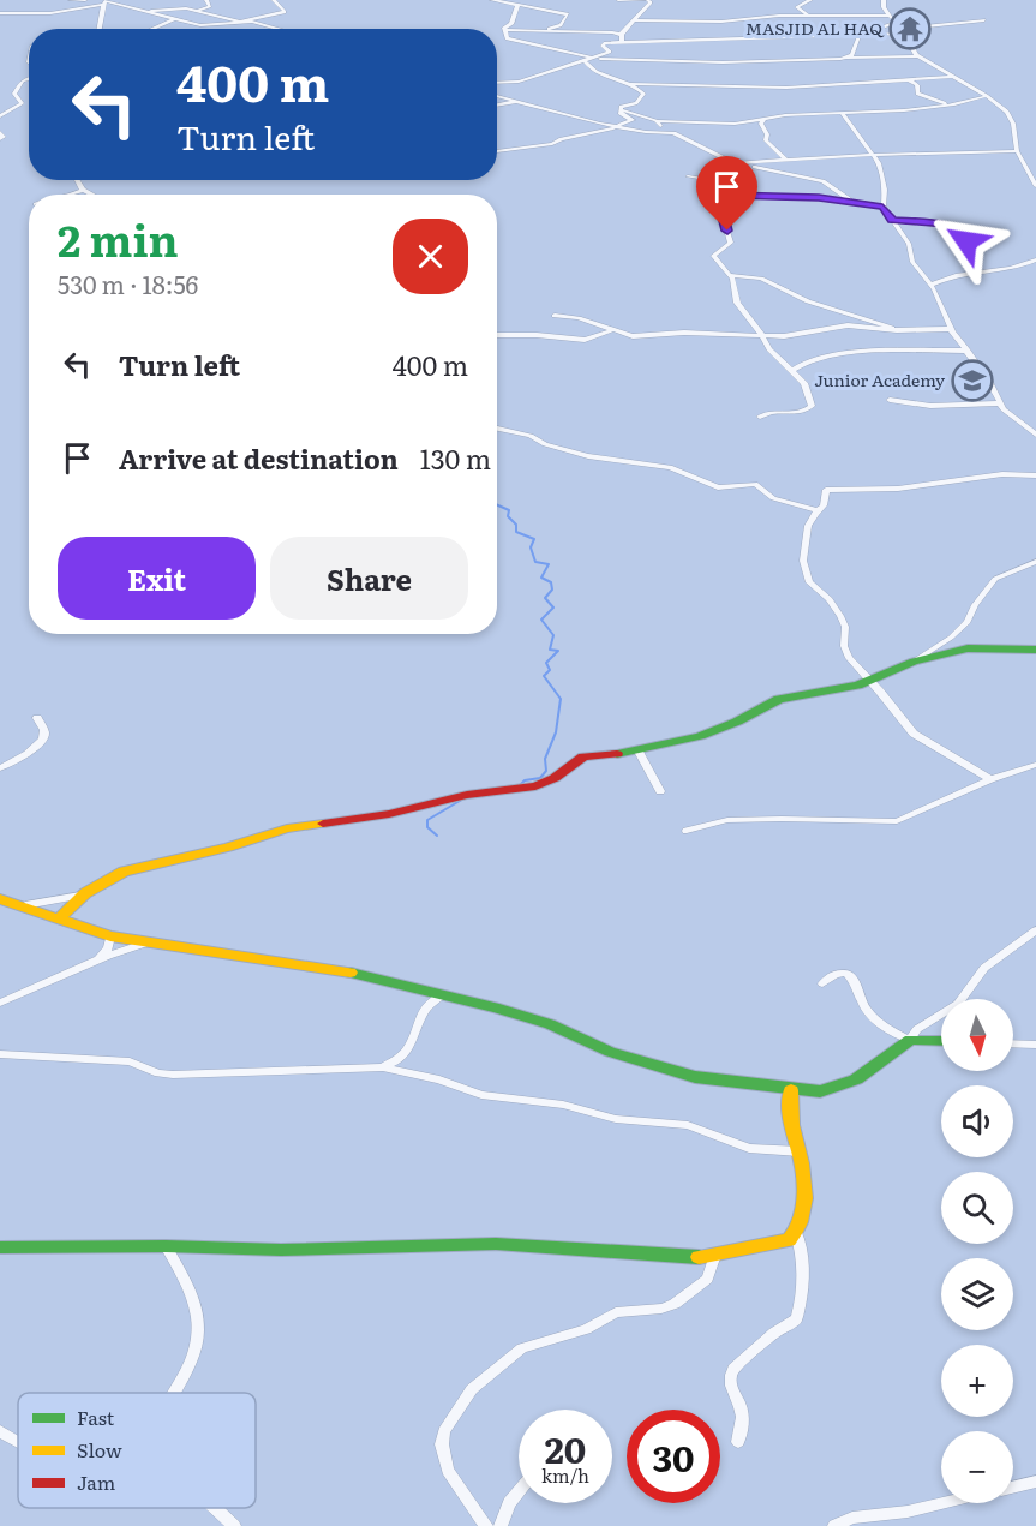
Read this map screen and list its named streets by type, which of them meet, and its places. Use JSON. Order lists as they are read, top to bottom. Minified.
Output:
{"places":{"temple":["MASJID AL HAQ"],"school or university":["Junior Academy"]},"legend":["Fast","Slow","Jam"],"north":"bottom","page":{"turn":["400 m","Turn left"],"heading":["2 min","530 m · 18:56"],"list":[{"name":"Turn left","value":"400 m"},{"name":"Arrive at destination","value":"130 m"}],"buttons":["Exit","Share"],"map_buttons":["+","−"],"speed":"20 km/h","limit":"30"}}
